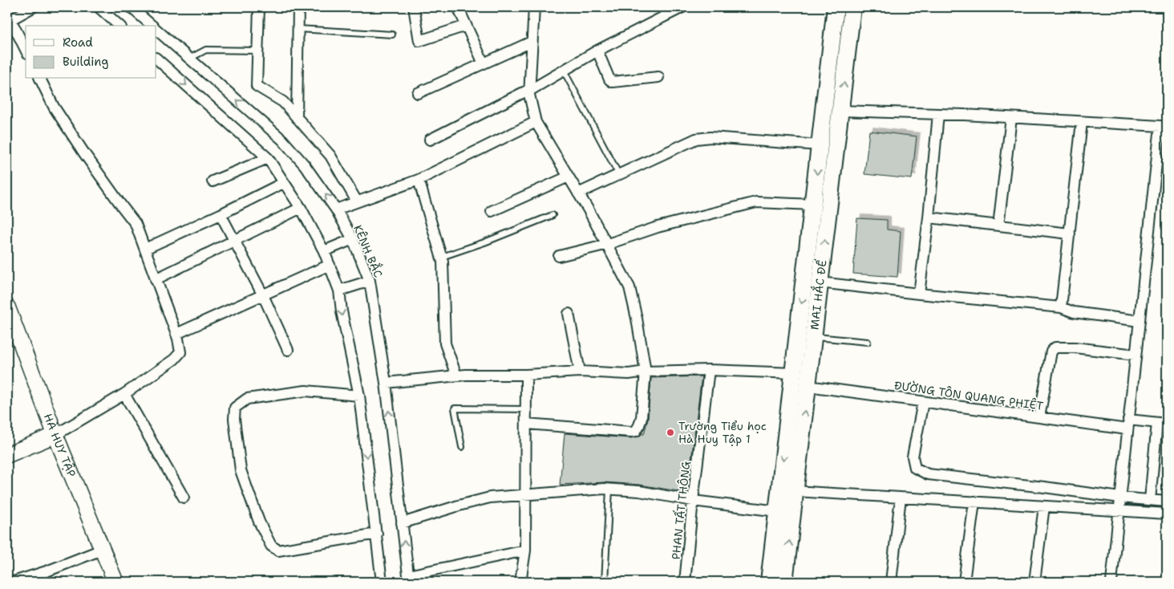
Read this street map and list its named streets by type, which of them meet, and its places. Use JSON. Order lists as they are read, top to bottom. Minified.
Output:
{"streets":{"main road":["MAI HẮC ĐẾ","HÀ HUY TẬP"],"street":["KÊNH BẮC","ĐƯỜNG TÔN QUANG PHIỆT","PHAN TẤT THÔNG"]},"crossings":[["MAI HẮC ĐẾ","ĐƯỜNG TÔN QUANG PHIỆT"]],"places":["Trường Tiểu học Hà Huy Tập 1"],"legend":["Road","Building"]}
